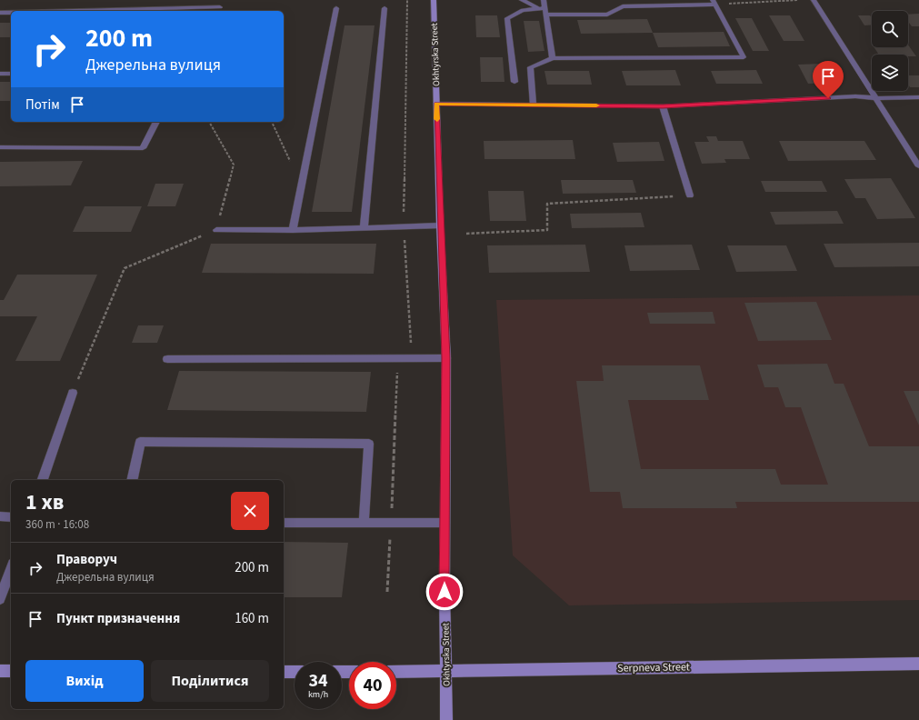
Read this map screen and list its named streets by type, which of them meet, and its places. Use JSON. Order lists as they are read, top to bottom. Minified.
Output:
{"streets":{"street":["Okhtyrska Street","Serpneva Street"]},"crossings":[["Okhtyrska Street","Serpneva Street"]],"page":{"turn":["200 m","Джерельна вулиця"],"then":"Потім","heading":["1 хв","360 m · 16:08"],"list":[{"name":"Праворуч","note":"Джерельна вулиця","value":"200 m"},{"name":"Пункт призначення","value":"160 m"}],"buttons":["Вихід","Поділитися"],"speed":"34 km/h","limit":"40"}}
